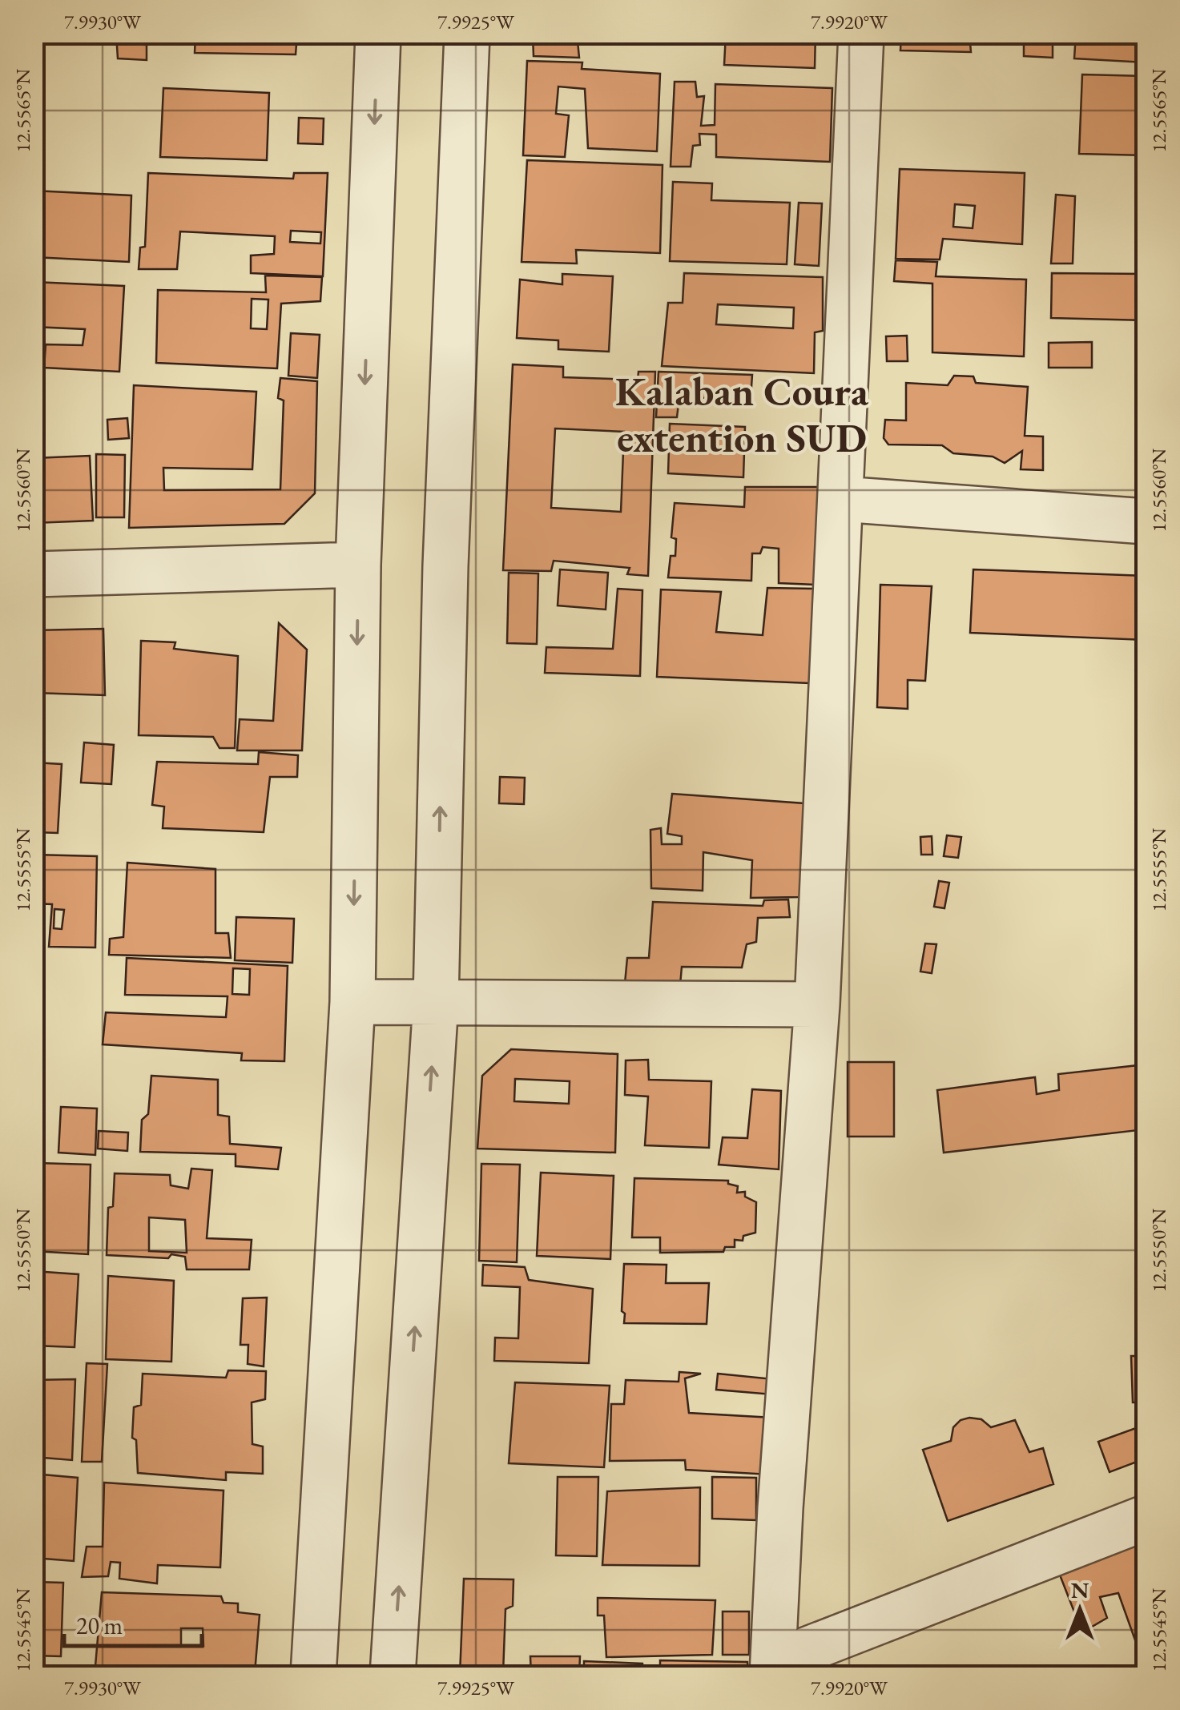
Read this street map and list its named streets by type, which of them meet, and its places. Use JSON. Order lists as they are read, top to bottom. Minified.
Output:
{"districts":["Kalaban Coura extention SUD"],"scale_bar":"20 m","north":"top","coordinates":["7.9930°W","7.9925°W","7.9920°W","12.5565°N","12.5560°N","12.5555°N","12.5550°N","12.5545°N"]}
